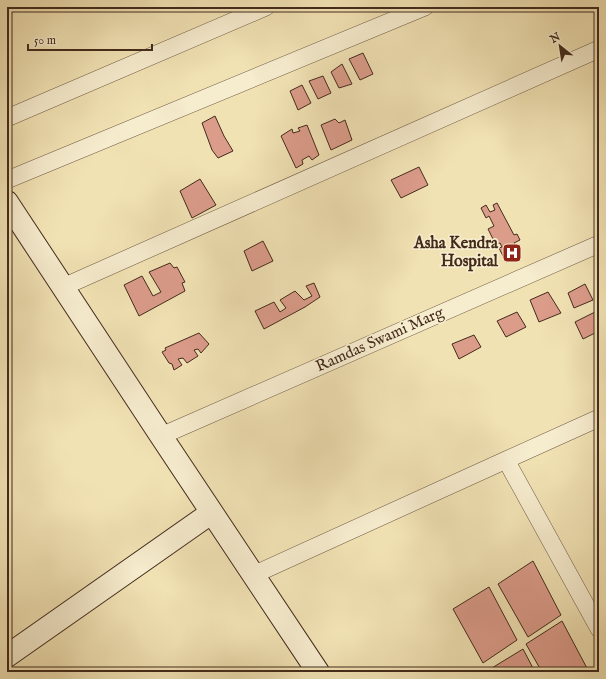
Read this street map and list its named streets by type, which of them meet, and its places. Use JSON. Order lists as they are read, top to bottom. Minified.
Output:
{"streets":{"street":["Ramdas Swami Marg"]},"places":{"hospital":["Asha Kendra Hospital"]},"scale_bar":"50 m","north":"top left"}
